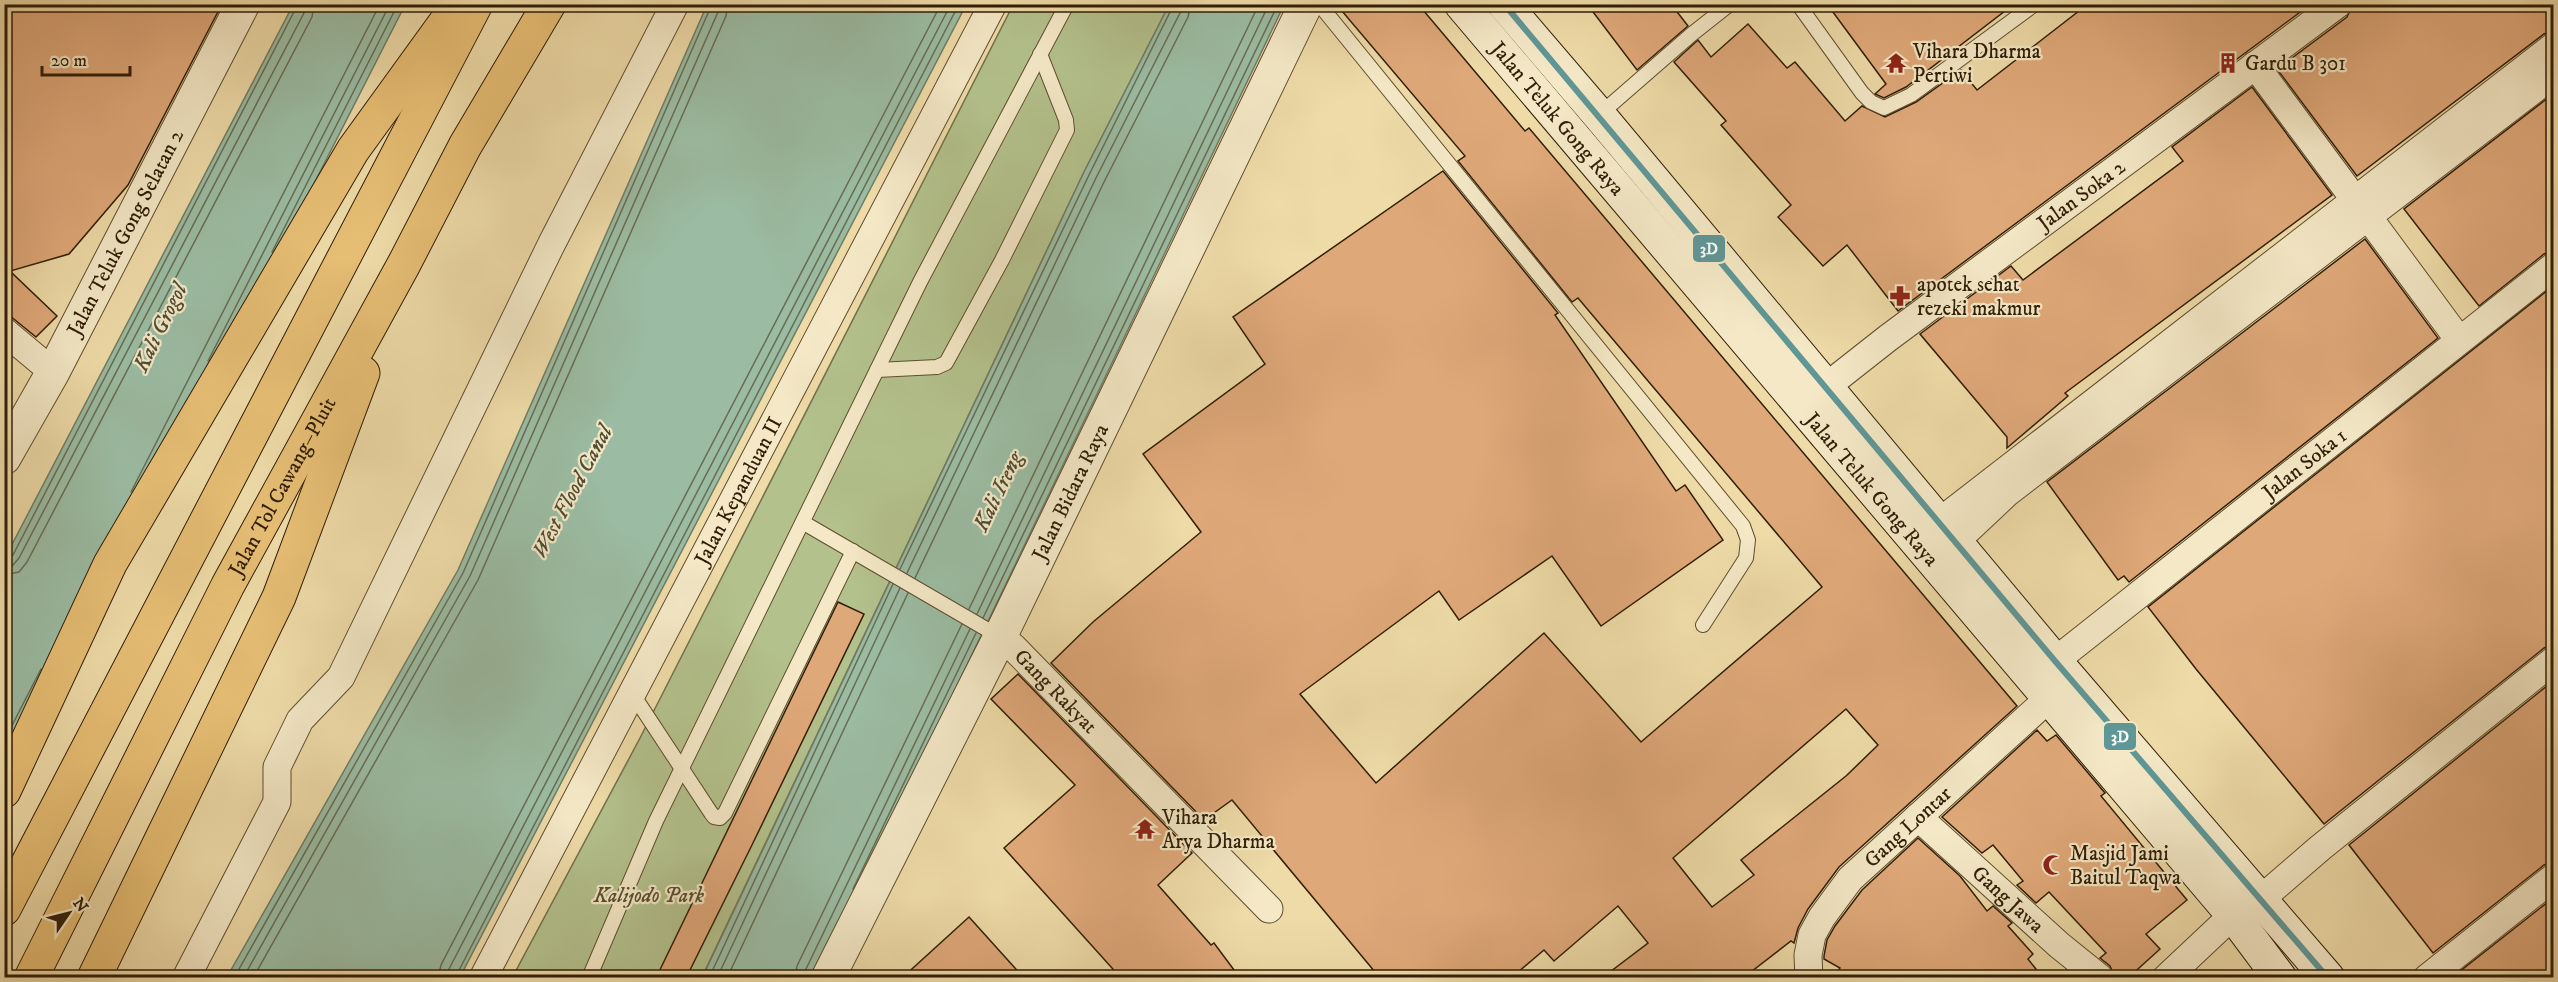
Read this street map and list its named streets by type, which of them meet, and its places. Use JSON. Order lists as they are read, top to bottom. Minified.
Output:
{"streets":{"highway":["Jalan Tol Cawang–Pluit"],"main road":["Jalan Teluk Gong Raya","Jalan Teluk Gong Selatan 2","Jalan Bidara Raya"],"street":["Jalan Soka 2","Jalan Soka 1","Jalan Kepanduan II","Gang Rakyat","Gang Lontar","Gang Jawa"]},"crossings":[["Jalan Teluk Gong Raya","Jalan Soka 2"],["Jalan Teluk Gong Raya","Jalan Soka 1"],["Jalan Teluk Gong Raya","Gang Lontar"],["Jalan Bidara Raya","Gang Rakyat"],["Gang Lontar","Gang Jawa"]],"water":["Kali Grogol","West Flood Canal","Kali Ireng"],"parks":["Kalijodo Park"],"places":{"temple":["Vihara Dharma Pertiwi","Vihara Arya Dharma"],"building":["Gardu B 301"],"pharmacy":["apotek sehat rezeki makmur"],"mosque":["Masjid Jami Baitul Taqwa"]},"lines":["transit line 3D"],"scale_bar":"20 m","north":"top right"}
